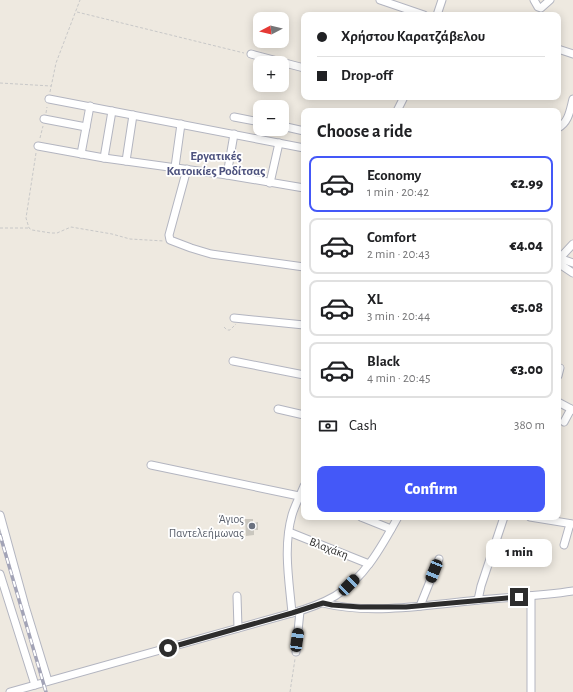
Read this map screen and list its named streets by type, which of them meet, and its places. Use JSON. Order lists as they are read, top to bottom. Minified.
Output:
{"streets":{"street":["Βλαχάκη"]},"districts":["Εργατικές Κατοικίες Ροδίτσας"],"places":["Άγιος Παντελεήμωνας"],"north":"left","page":{"map_buttons":["+","−"],"banner":["Χρήστου Καρατζάβελου","Drop-off"],"heading":"Choose a ride","list":[{"name":"Economy","note":"1 min · 20:42","value":"€2.99"},{"name":"Comfort","note":"2 min · 20:43","value":"€4.04"},{"name":"XL","note":"3 min · 20:44","value":"€5.08"},{"name":"Black","note":"4 min · 20:45","value":"€3.00"}],"pay":["Cash","380 m"],"buttons":"Confirm","bubble":"1 min"}}
